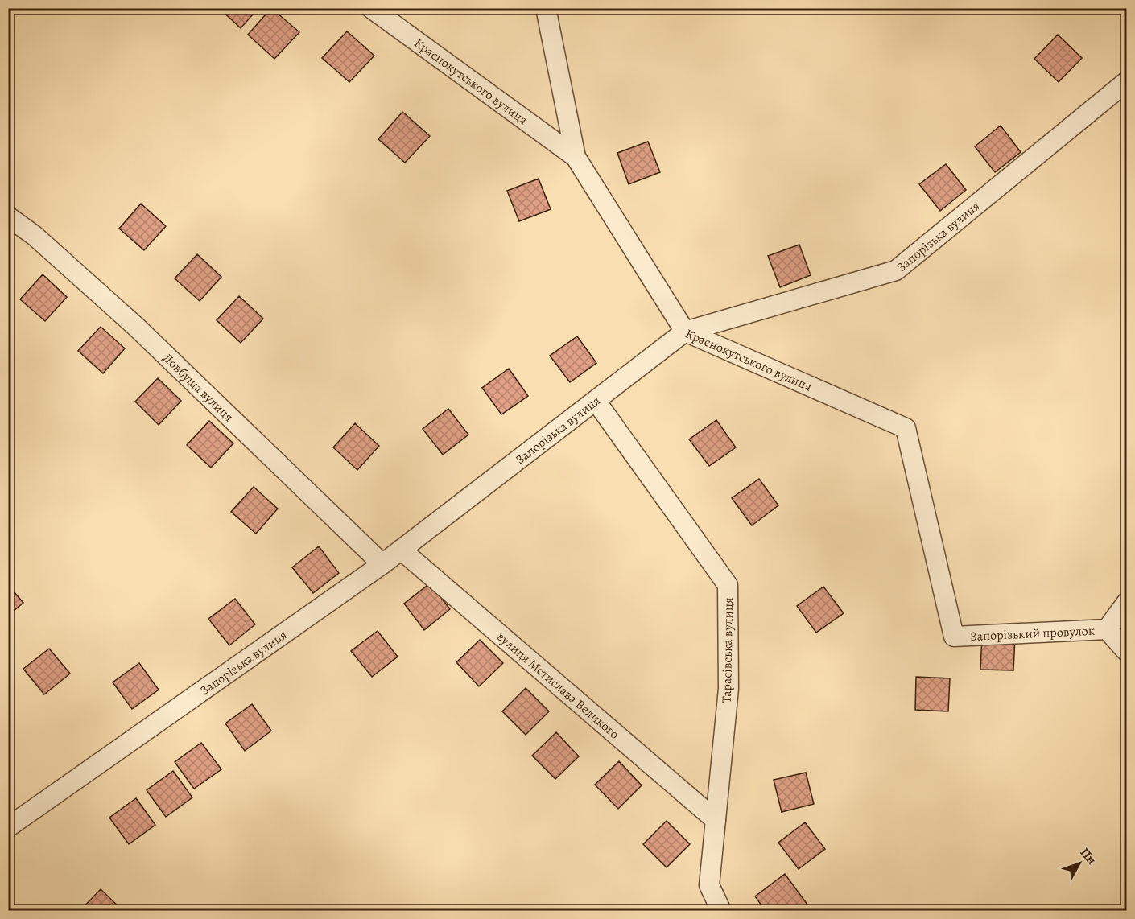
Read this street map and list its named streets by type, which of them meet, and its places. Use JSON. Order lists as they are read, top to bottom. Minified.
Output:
{"streets":{"street":["Краснокутського вулиця","Запорізька вулиця","Довбуша вулиця","Запорізький провулок","Тарасівська вулиця","вулиця Мстислава Великого"]},"crossings":[["Краснокутського вулиця","Запорізька вулиця"],["Краснокутського вулиця","Запорізький провулок"],["Запорізька вулиця","Довбуша вулиця"],["Запорізька вулиця","Тарасівська вулиця"],["Запорізька вулиця","вулиця Мстислава Великого"],["Тарасівська вулиця","вулиця Мстислава Великого"]],"north":"top right"}
